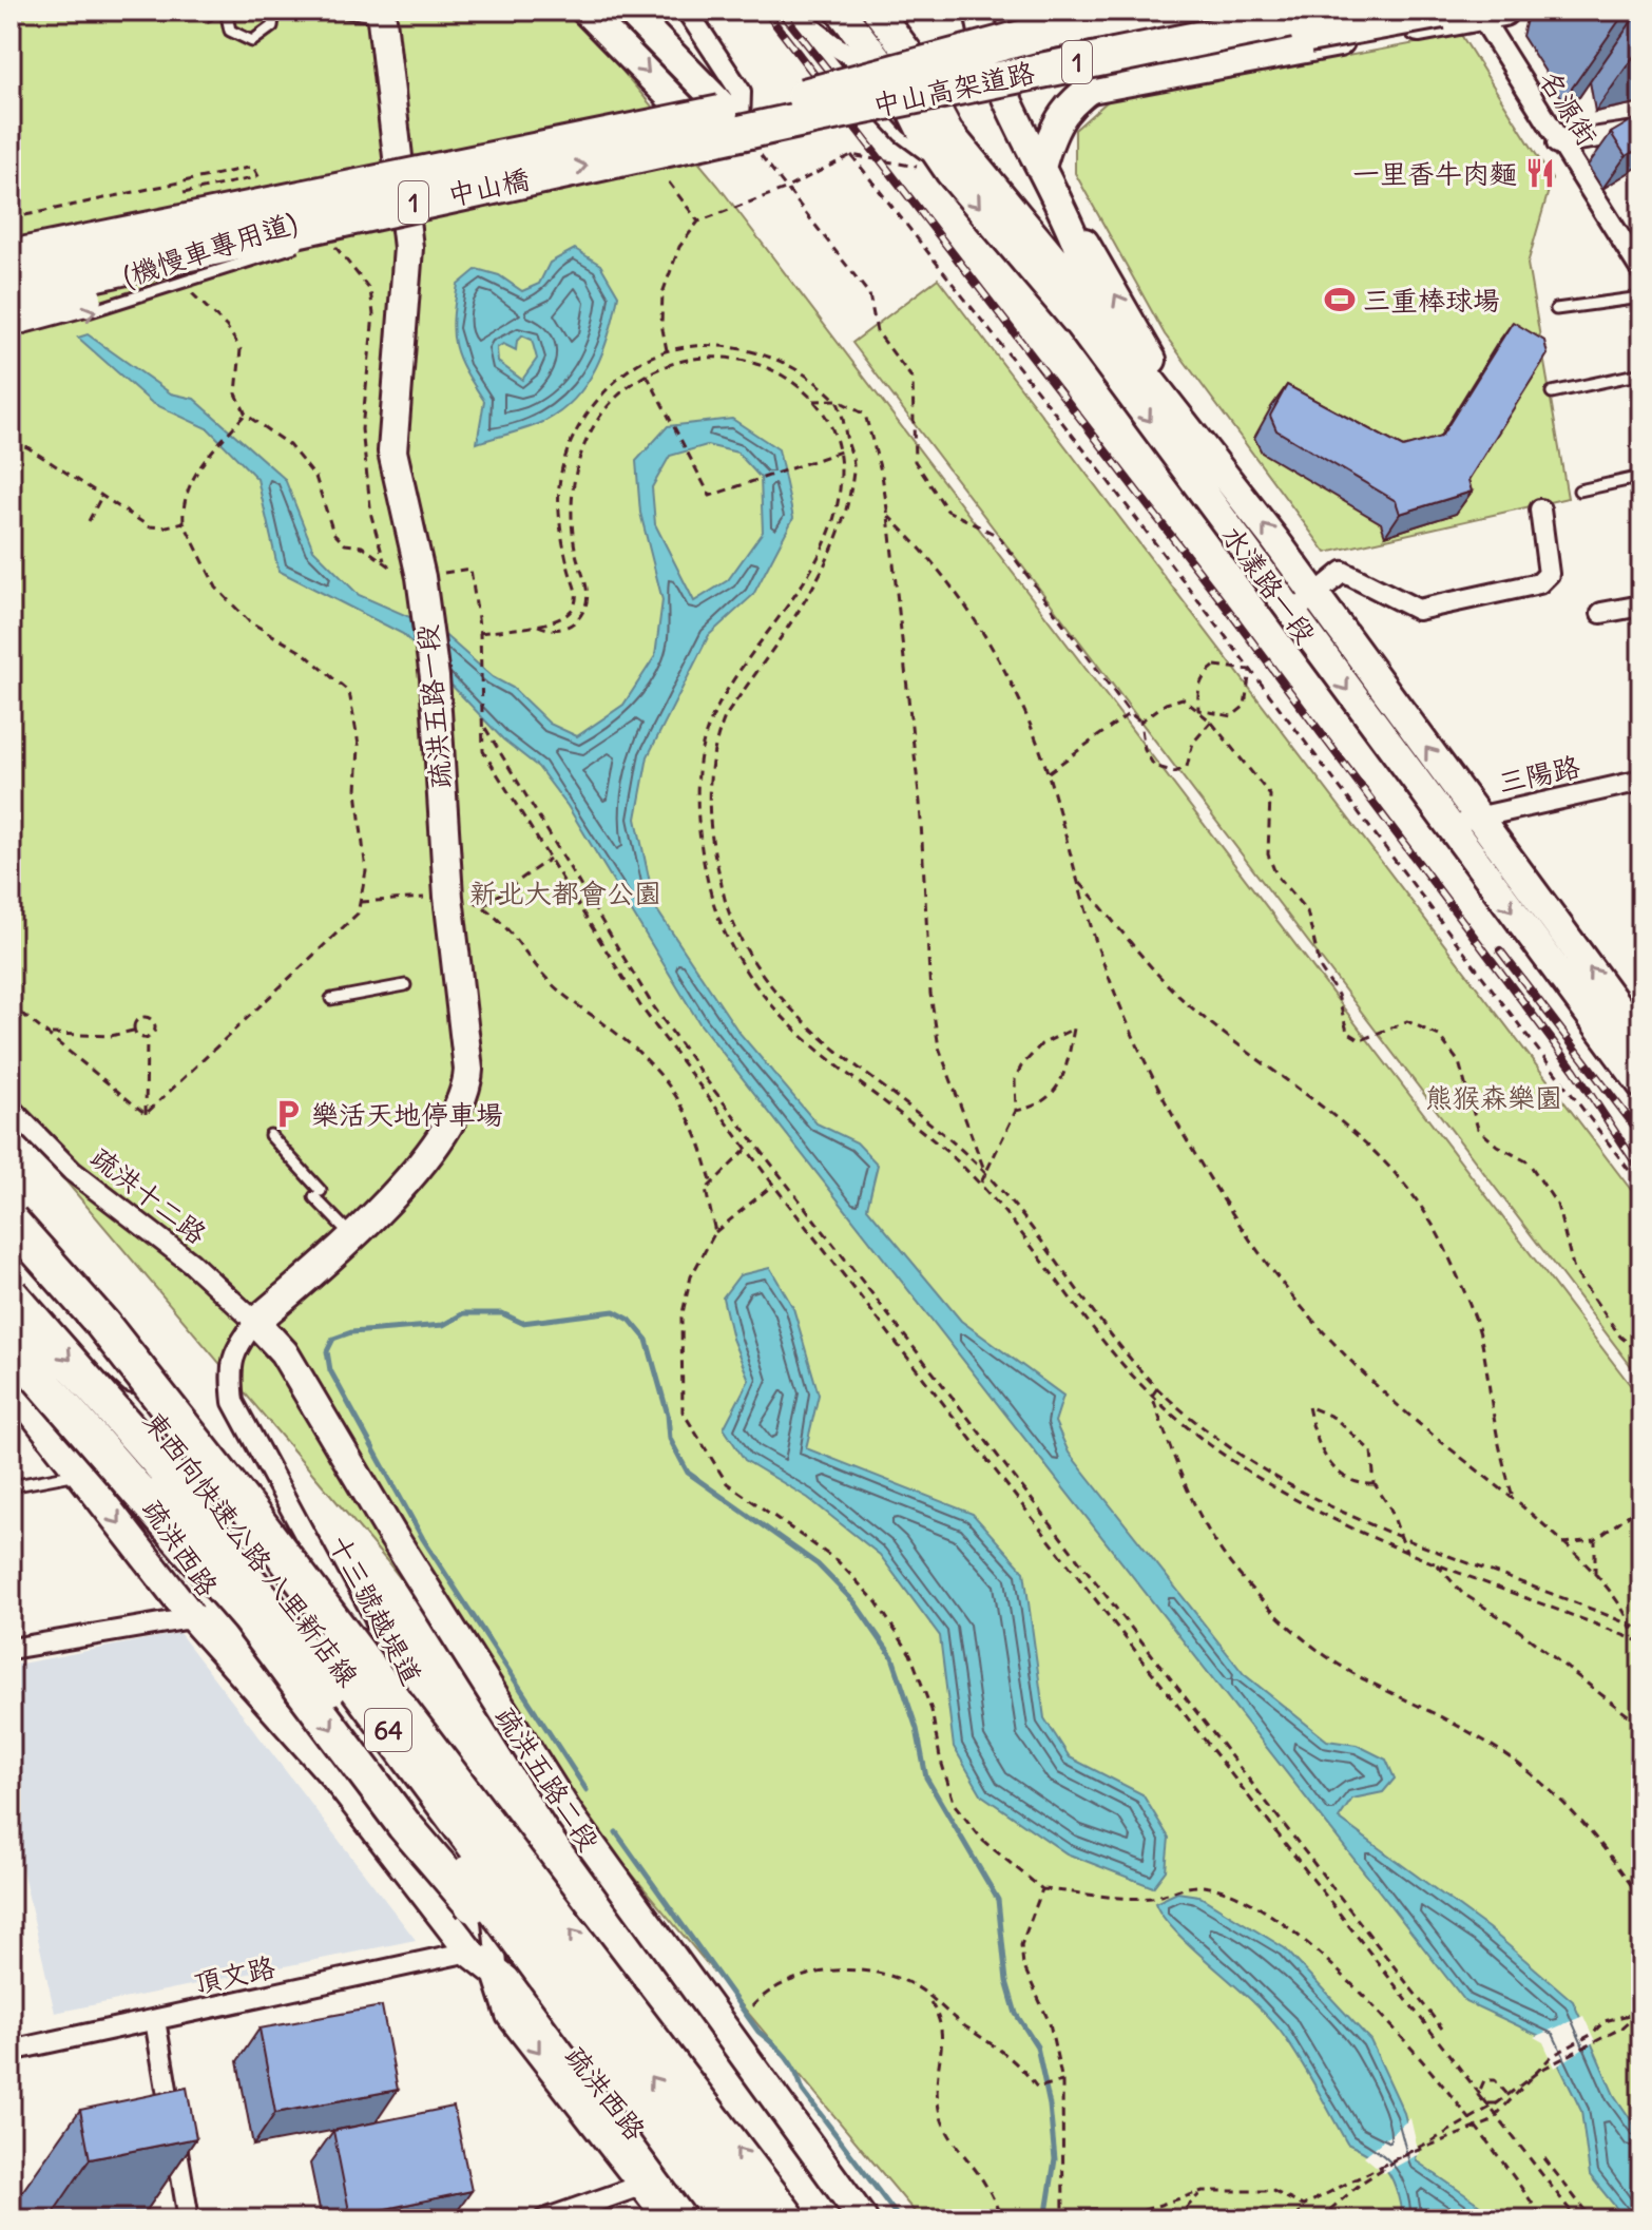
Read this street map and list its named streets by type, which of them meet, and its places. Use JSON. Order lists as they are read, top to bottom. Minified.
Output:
{"streets":{"highway":["1","中山高架道路","中山橋","東西向快速公路 八里新店線","64"],"street":["名源街","水漾路一段","疏洪五路一段","三陽路","疏洪十二路","疏洪西路","十三號越堤道","疏洪五路二段","頂文路"],"lane":["(機慢車專用道)"]},"crossings":[["1","中山高架道路"],["1","名源街"],["1","中山橋"],["1","水漾路一段"],["中山高架道路","中山橋"],["中山橋","(機慢車專用道)"],["水漾路一段","三陽路"],["疏洪五路一段","疏洪十二路"],["疏洪五路一段","十三號越堤道"],["疏洪五路一段","疏洪五路二段"],["疏洪十二路","十三號越堤道"],["疏洪十二路","疏洪五路二段"],["疏洪西路","十三號越堤道"],["疏洪西路","頂文路"],["十三號越堤道","疏洪五路二段"]],"one_way":["(機慢車專用道)"],"parks":["新北大都會公園","熊猴森樂園"],"places":{"restaurant":["一里香牛肉麵"],"sports":["三重棒球場"],"parking":["樂活天地停車場"]}}
